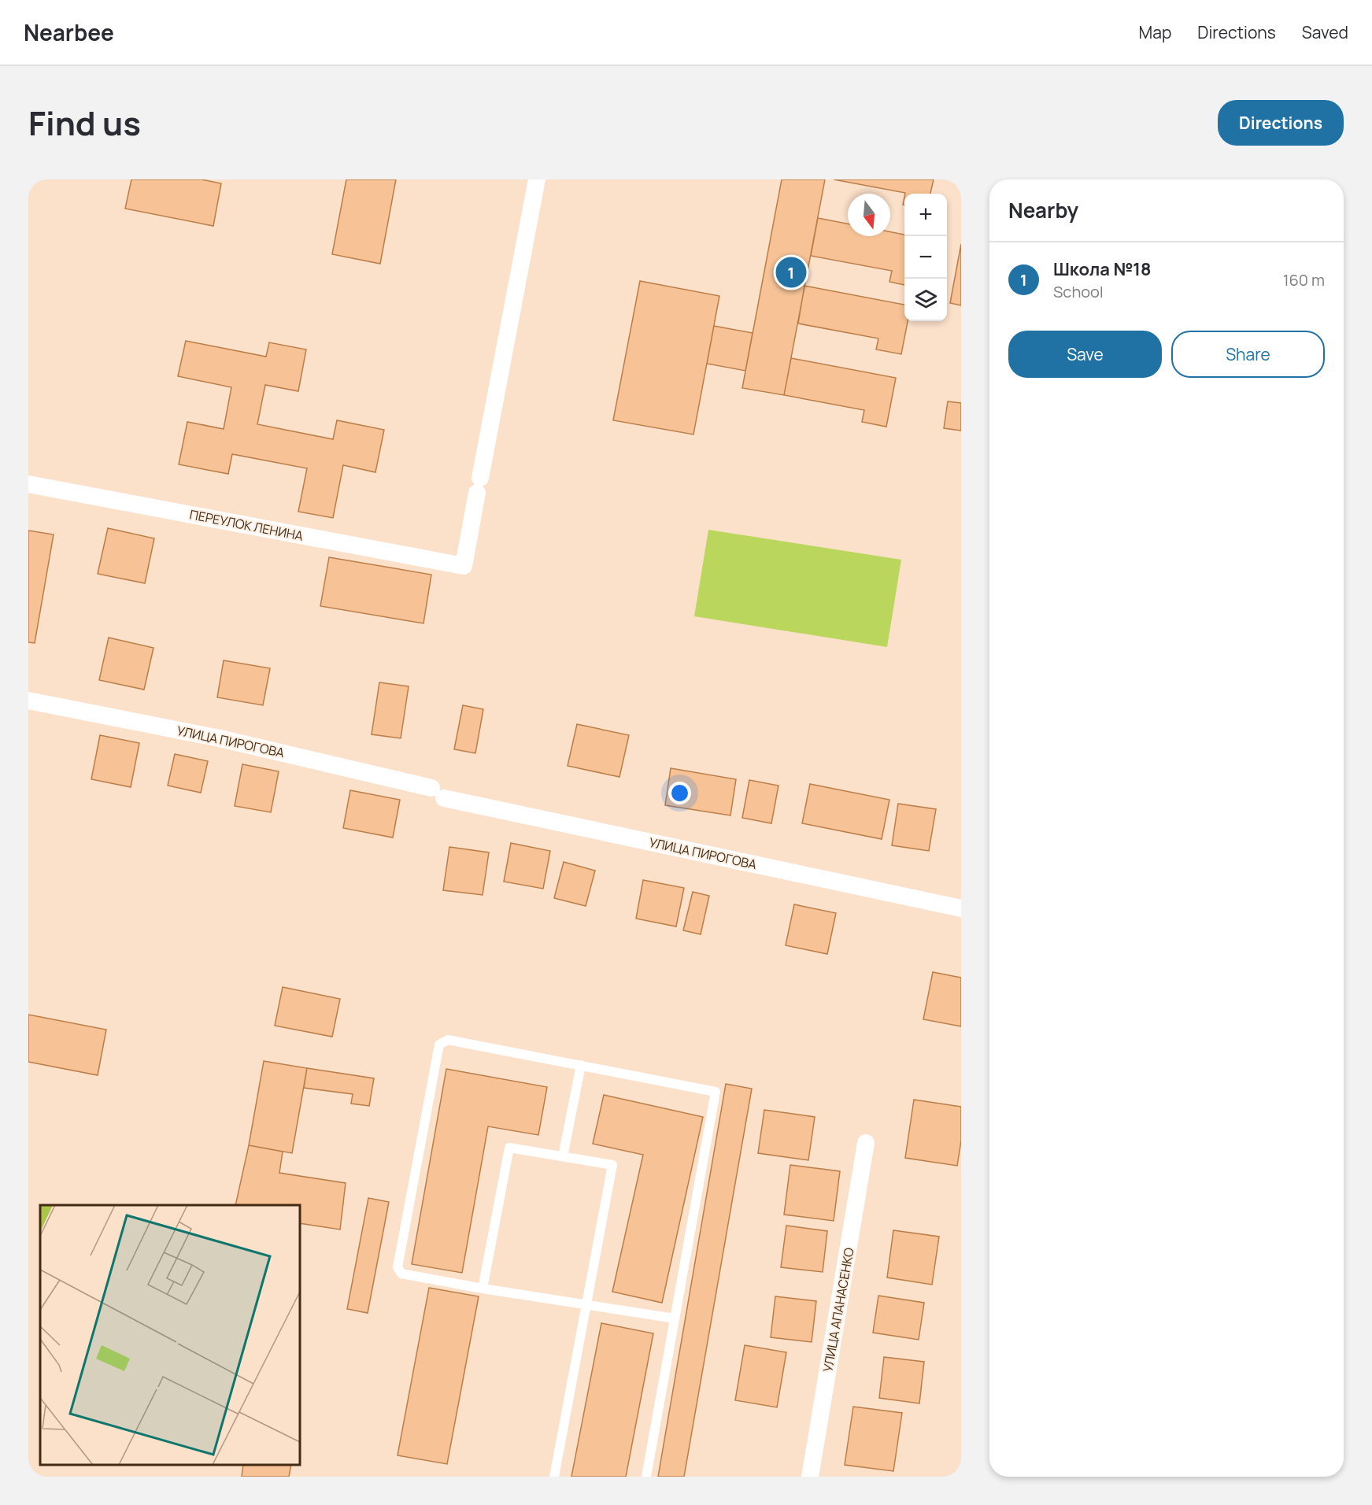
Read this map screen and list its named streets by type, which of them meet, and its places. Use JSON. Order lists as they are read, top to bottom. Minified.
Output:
{"streets":{"street":["ПЕРЕУЛОК ЛЕНИНА","УЛИЦА ПИРОГОВА","УЛИЦА АПАНАСЕНКО"]},"north":"bottom","page":{"header":"Nearbee","nav":["Map","Directions","Saved"],"title":"Find us","buttons":["Directions",["Save","Share"]],"heading":"Nearby","map_buttons":["+","−"],"list":[{"mark":"1","name":"Школа №18","note":"School","value":"160 m"}],"pins":"1"}}
